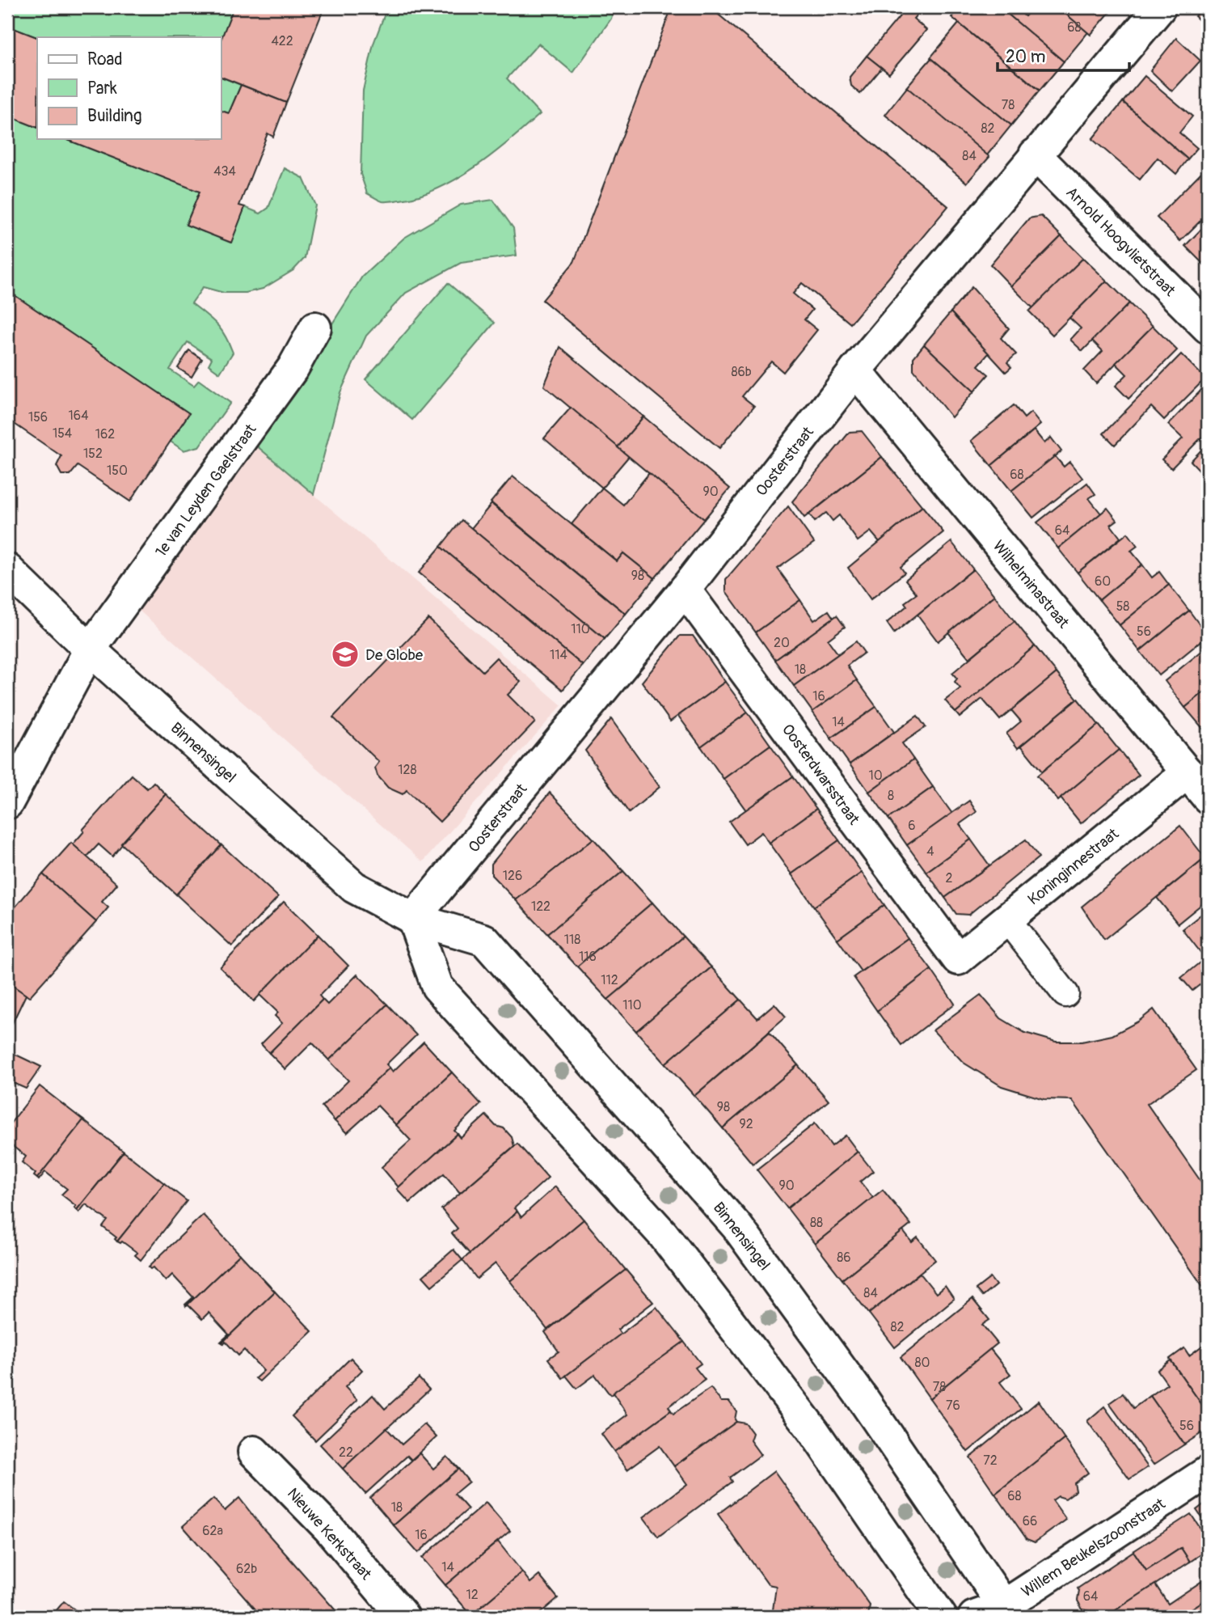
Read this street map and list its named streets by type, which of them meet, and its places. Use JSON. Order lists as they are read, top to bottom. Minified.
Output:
{"streets":{"street":["Arnold Hoogvlietstraat","Oosterstraat","1e van Leyden Gaelstraat","Wilhelminastraat","Binnensingel","Oosterdwarsstraat","Koninginnestraat","Nieuwe Kerkstraat","Willem Beukelszoonstraat"]},"crossings":[["Arnold Hoogvlietstraat","Oosterstraat"],["Oosterstraat","Wilhelminastraat"],["Oosterstraat","Binnensingel"],["Oosterstraat","Oosterdwarsstraat"],["1e van Leyden Gaelstraat","Binnensingel"],["Wilhelminastraat","Koninginnestraat"],["Binnensingel","Willem Beukelszoonstraat"],["Oosterdwarsstraat","Koninginnestraat"]],"places":{"school or university":["De Globe"]},"house_numbers":["68","422","78","82","84","434","86b","164","156","154","162","152","150","68","90","64","98","60","58","110","56","20","114","18","16","14","128","10","8","6","4","126","2","122","118","116","112","110","98","92","90","88","86","84","82","80","78","76","56","22","72","68","18","66","62a","16","14","62b","12","64"],"legend":["Road","Park","Building"],"scale_bar":"20 m"}
